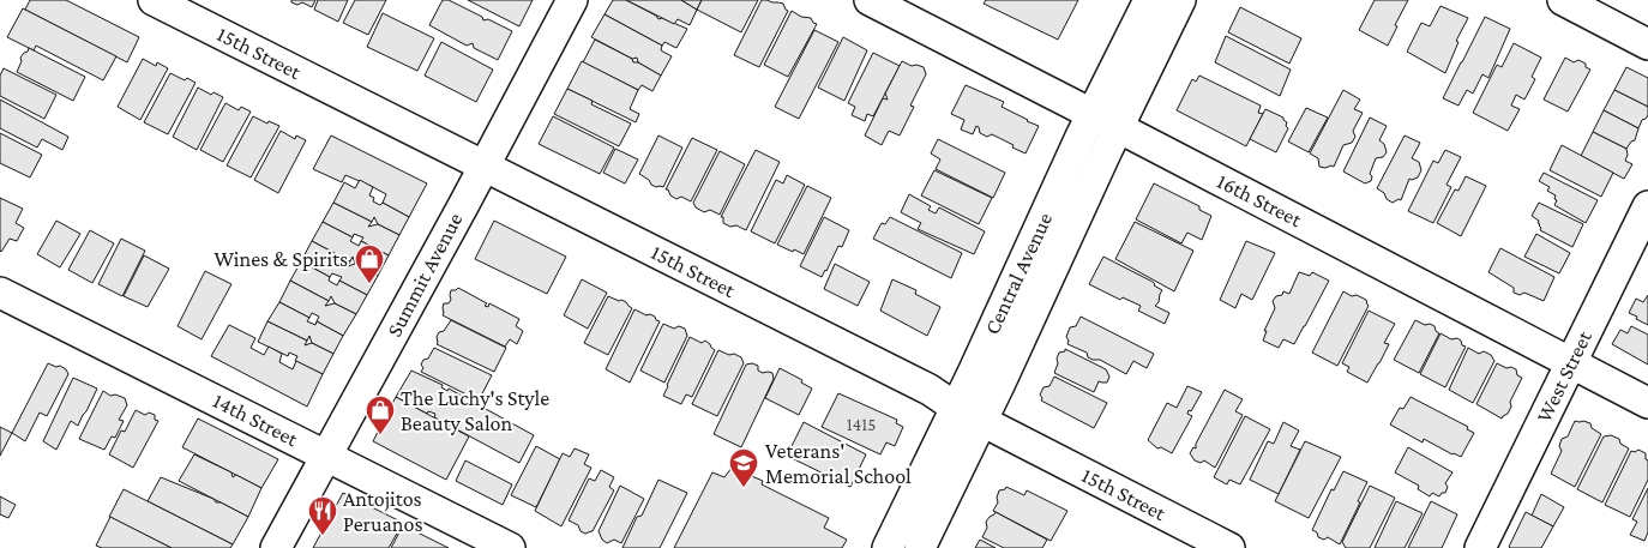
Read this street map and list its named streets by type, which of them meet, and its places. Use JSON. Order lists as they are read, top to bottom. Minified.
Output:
{"streets":{"street":["15th Street","16th Street","Central Avenue","Summit Avenue","West Street","14th Street"]},"crossings":[["15th Street","Central Avenue"],["15th Street","Summit Avenue"],["16th Street","Central Avenue"],["16th Street","West Street"],["Summit Avenue","14th Street"]],"places":{"shop":["Wines & Spirits","The Luchy's Style Beauty Salon"],"school or university":["Veterans' Memorial School"],"restaurant":["Antojitos Peruanos"]},"house_numbers":["1415"]}
